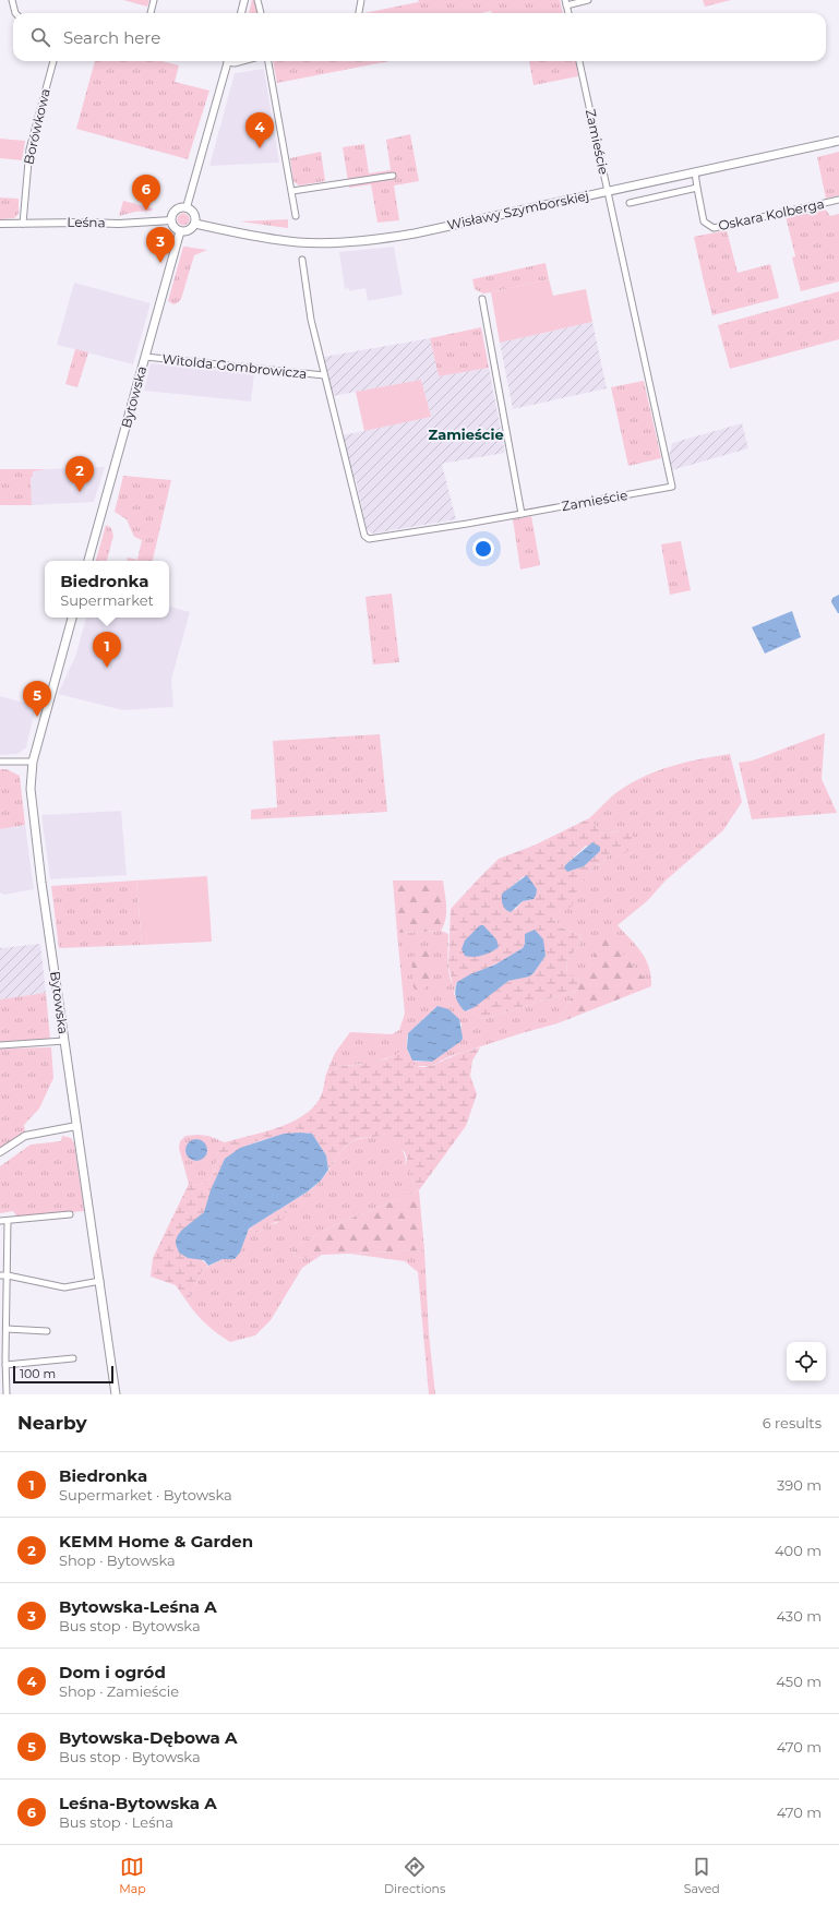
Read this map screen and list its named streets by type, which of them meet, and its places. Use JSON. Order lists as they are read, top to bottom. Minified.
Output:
{"streets":{"main road":["Wisławy Szymborskiej","Bytowska"],"street":["Borówkowa","Zamieście","Oskara Kolberga","Leśna","Witolda Gombrowicza"]},"crossings":[["Borówkowa","Leśna"],["Zamieście","Wisławy Szymborskiej"],["Zamieście","Witolda Gombrowicza"],["Wisławy Szymborskiej","Oskara Kolberga"],["Wisławy Szymborskiej","Leśna"],["Wisławy Szymborskiej","Bytowska"],["Leśna","Bytowska"],["Witolda Gombrowicza","Bytowska"]],"districts":["Zamieście"],"scale_bar":"100 m","page":{"search":"Search here","pins":["4","6","3","2","1","5"],"popup":["Biedronka","Supermarket"],"scale":"100 m","heading":["Nearby","6 results"],"list":[{"mark":"1","name":"Biedronka","note":"Supermarket · Bytowska","value":"390 m"},{"mark":"2","name":"KEMM Home & Garden","note":"Shop · Bytowska","value":"400 m"},{"mark":"3","name":"Bytowska-Leśna A","note":"Bus stop · Bytowska","value":"430 m"},{"mark":"4","name":"Dom i ogród","note":"Shop · Zamieście","value":"450 m"},{"mark":"5","name":"Bytowska-Dębowa A","note":"Bus stop · Bytowska","value":"470 m"},{"mark":"6","name":"Leśna-Bytowska A","note":"Bus stop · Leśna","value":"470 m"}],"nav":["Map","Directions","Saved"]}}
